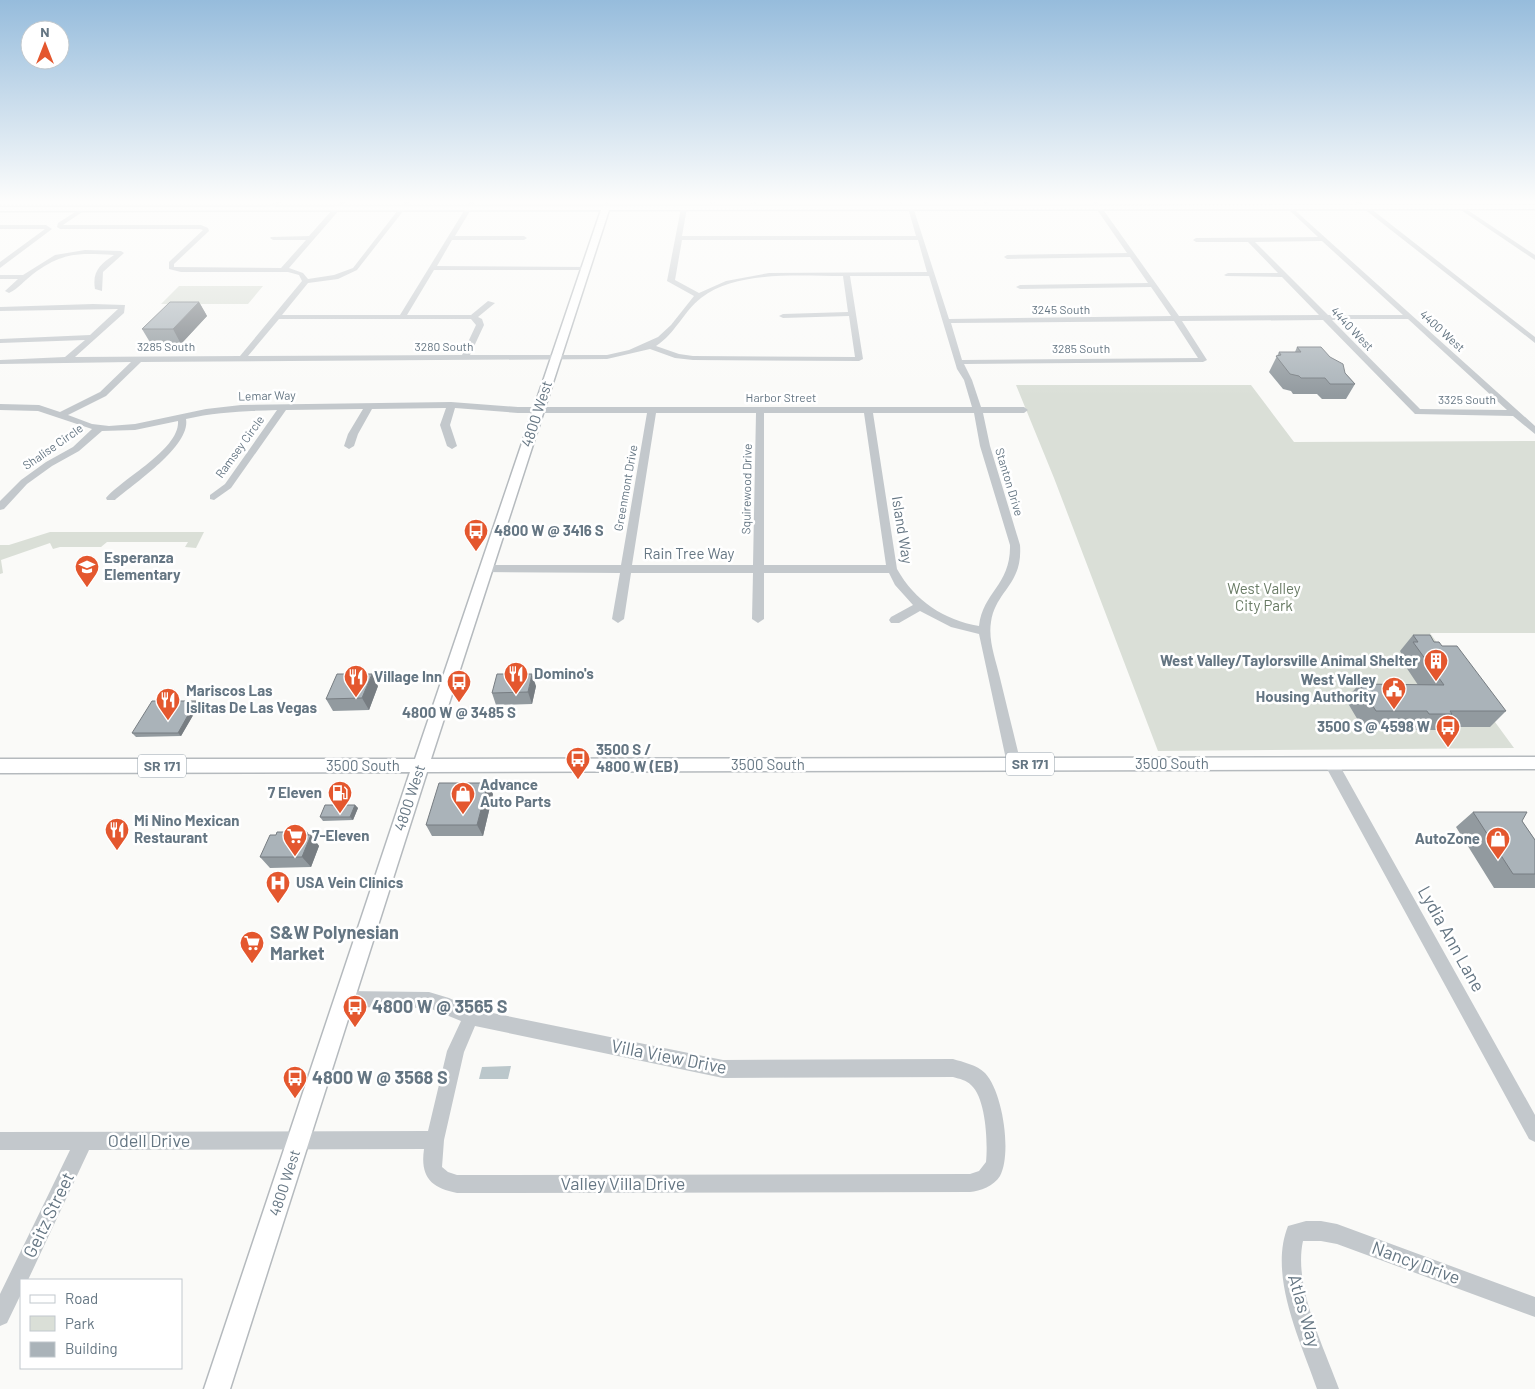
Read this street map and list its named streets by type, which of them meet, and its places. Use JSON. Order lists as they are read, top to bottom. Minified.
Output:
{"streets":{"main road":["4800 West","SR 171","3500 South"],"street":["3245 South","4440 West","4400 West","3285 South","3280 South","Lemar Way","Harbor Street","3325 South","Shalise Circle","Ramsey Circle","Stanton Drive","Greenmont Drive","Squirewood Drive","Island Way","Rain Tree Way","Lydia Ann Lane","Villa View Drive","Odell Drive","Valley Villa Drive","Geitz Street","Nancy Drive","Atlas Way"]},"crossings":[["3245 South","4440 West"],["3245 South","4400 West"],["3245 South","3285 South"],["3245 South","Stanton Drive"],["4440 West","3325 South"],["4400 West","3325 South"],["3285 South","3280 South"],["3285 South","Stanton Drive"],["3280 South","4800 West"],["Lemar Way","Harbor Street"],["Lemar Way","4800 West"],["Lemar Way","Shalise Circle"],["Lemar Way","Ramsey Circle"],["Harbor Street","4800 West"],["Harbor Street","Stanton Drive"],["Harbor Street","Greenmont Drive"],["Harbor Street","Squirewood Drive"],["Harbor Street","Island Way"],["4800 West","Rain Tree Way"],["4800 West","3500 South"],["4800 West","Villa View Drive"],["4800 West","Odell Drive"],["Stanton Drive","Island Way"],["Stanton Drive","3500 South"],["Greenmont Drive","Rain Tree Way"],["Squirewood Drive","Rain Tree Way"],["Island Way","Rain Tree Way"],["3500 South","Lydia Ann Lane"],["Villa View Drive","Valley Villa Drive"],["Odell Drive","Geitz Street"],["Nancy Drive","Atlas Way"]],"parks":["West Valley City Park"],"places":{"bus stop":["4800 W @ 3416 S","4800 W @ 3485 S","3500 S @ 4598 W","3500 S / 4800 W (EB)","4800 W @ 3565 S","4800 W @ 3568 S"],"school or university":["Esperanza Elementary"],"building":["West Valley/Taylorsville Animal Shelter"],"restaurant":["Domino's","Village Inn","Mariscos Las Islitas De Las Vegas","Mi Nino Mexican Restaurant"],"public building":["West Valley Housing Authority"],"fuel station":["7 Eleven"],"shop":["Advance Auto Parts","AutoZone"],"supermarket":["7-Eleven","S&W Polynesian Market"],"hospital":["USA Vein Clinics"]},"legend":["Road","Park","Building"],"north":"top"}
